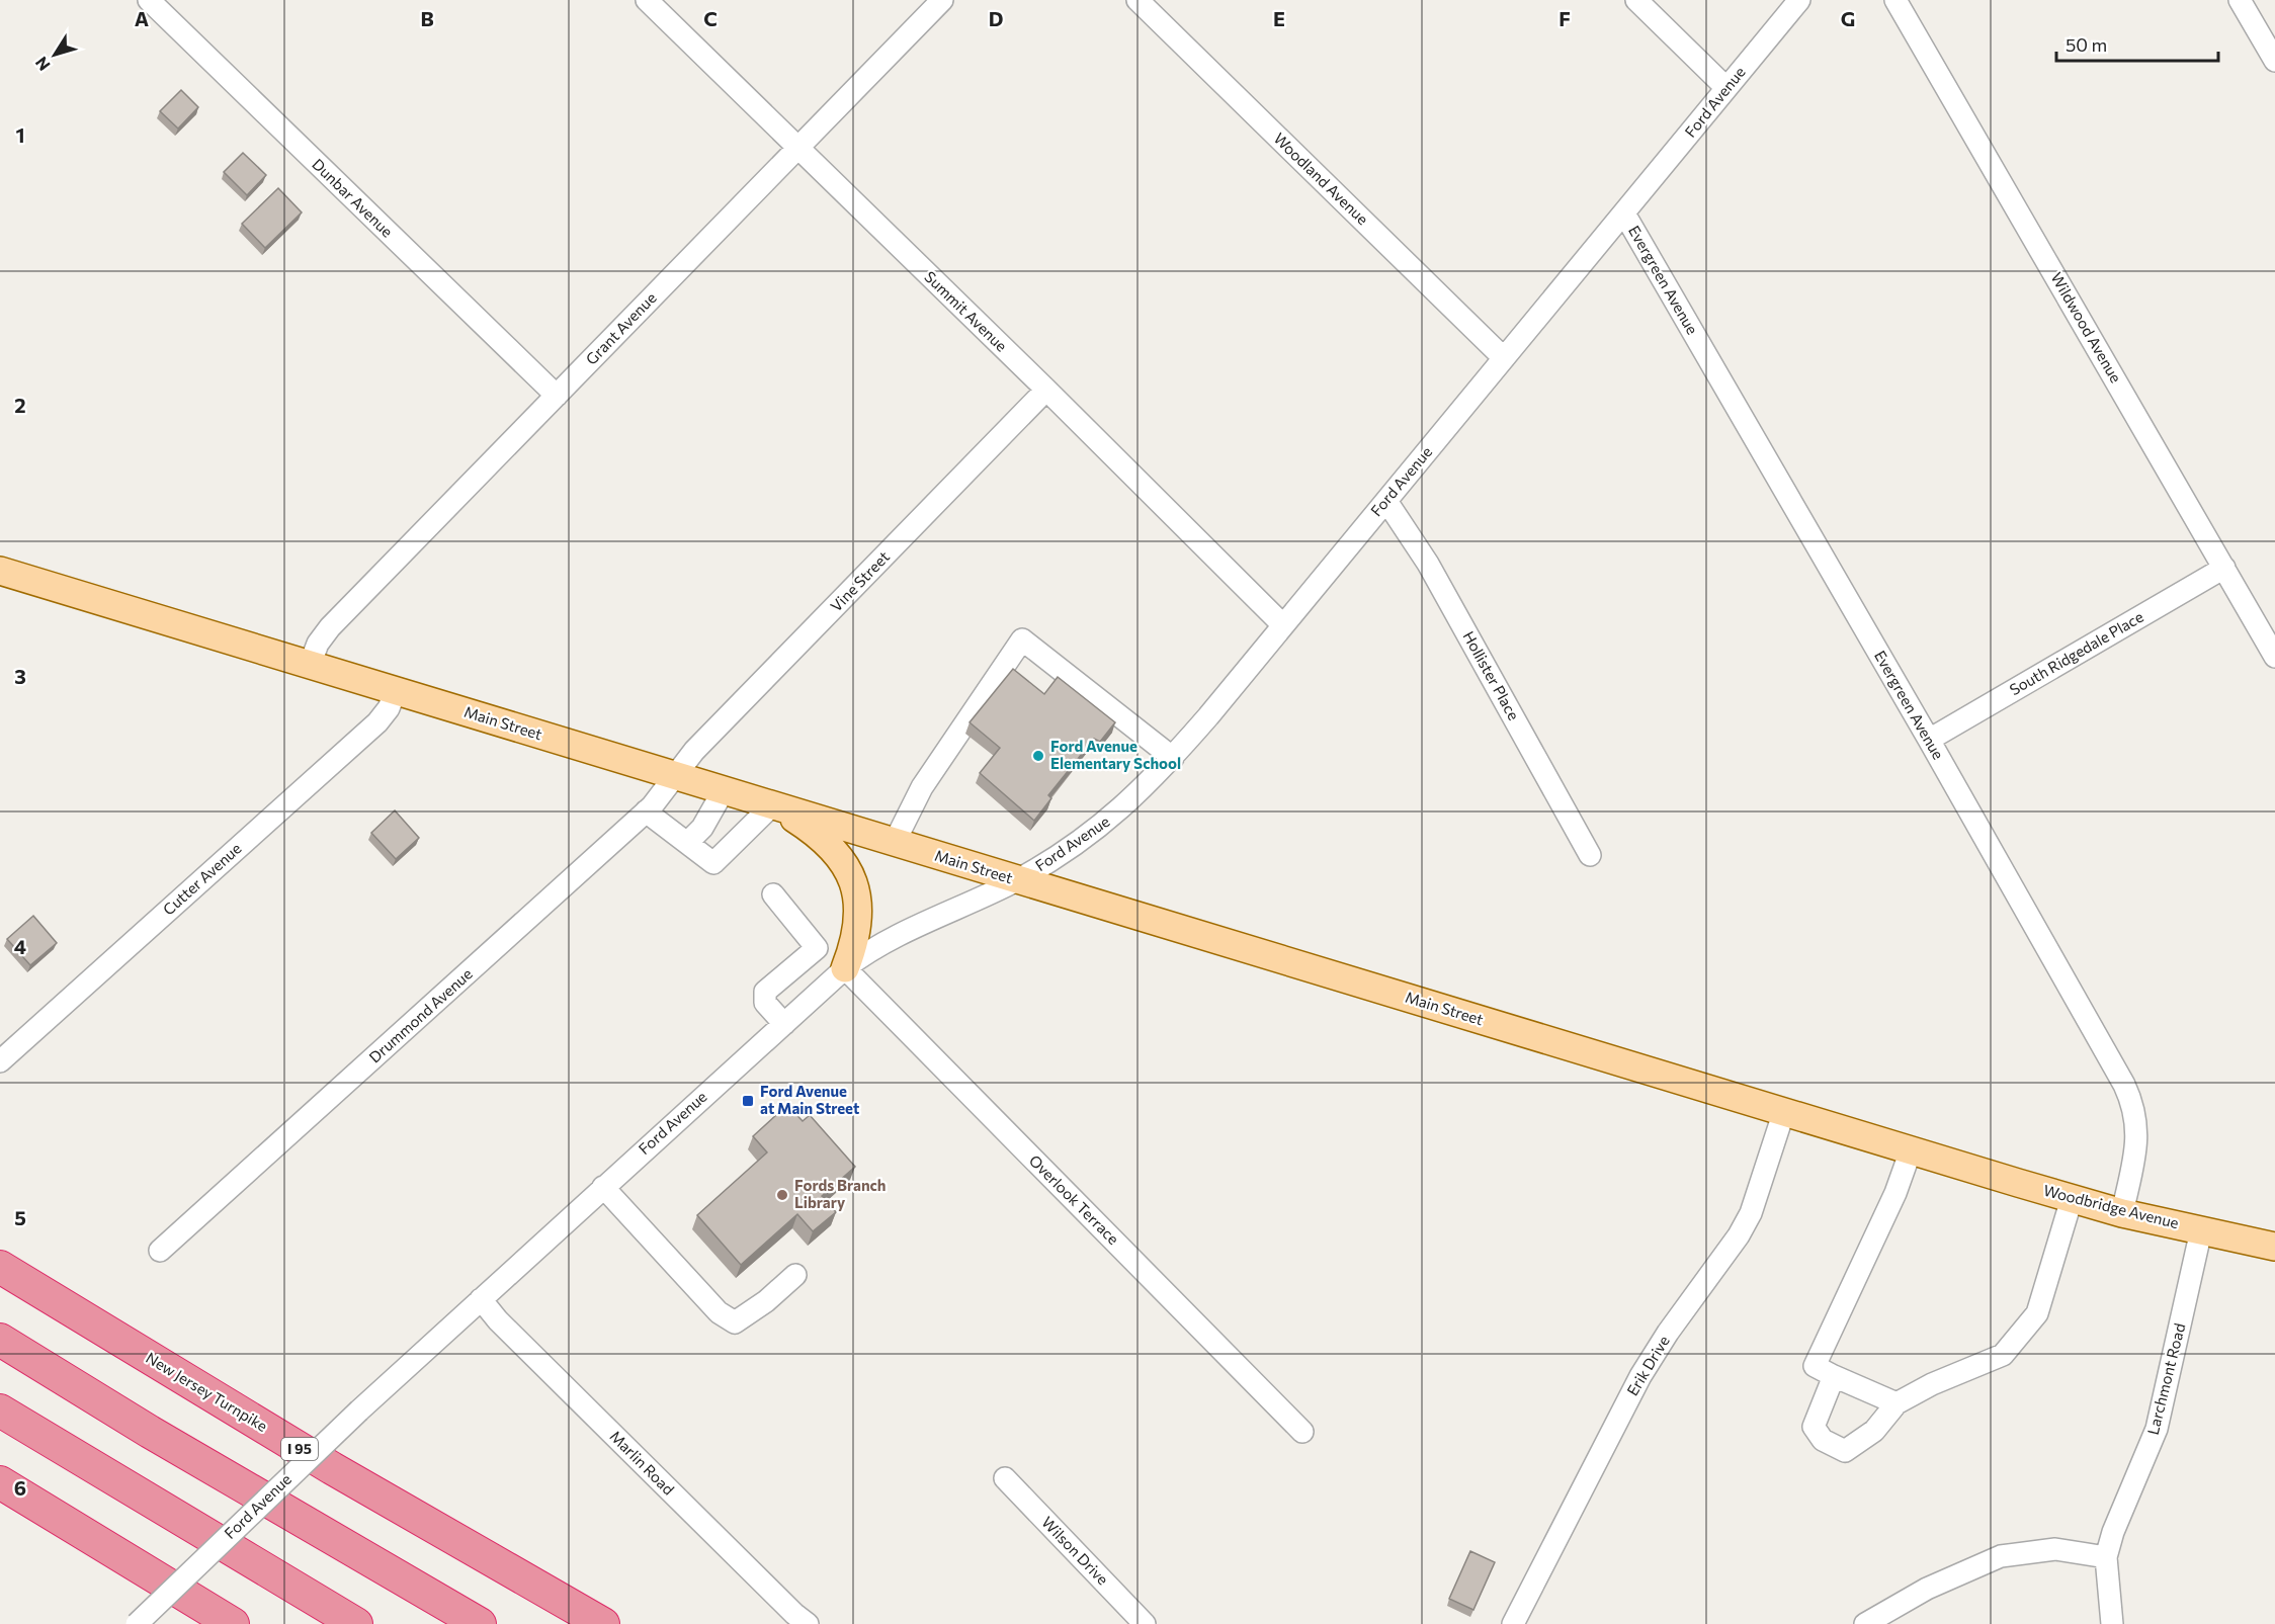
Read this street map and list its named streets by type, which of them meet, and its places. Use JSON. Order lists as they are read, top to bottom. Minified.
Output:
{"streets":{"highway":["New Jersey Turnpike","I 95"],"main road":["Main Street","Woodbridge Avenue"],"street":["Ford Avenue","Woodland Avenue","Dunbar Avenue","Evergreen Avenue","Summit Avenue","Wildwood Avenue","Grant Avenue","Vine Street","South Ridgedale Place","Hollister Place","Cutter Avenue","Drummond Avenue","Overlook Terrace","Erik Drive","Larchmont Road","Marlin Road","Wilson Drive"]},"crossings":[["Ford Avenue","Woodland Avenue"],["Ford Avenue","Evergreen Avenue"],["Ford Avenue","Summit Avenue"],["Ford Avenue","Hollister Place"],["Ford Avenue","Main Street"],["Ford Avenue","Overlook Terrace"],["Ford Avenue","Marlin Road"],["Dunbar Avenue","Grant Avenue"],["Evergreen Avenue","South Ridgedale Place"],["Evergreen Avenue","Woodbridge Avenue"],["Summit Avenue","Grant Avenue"],["Summit Avenue","Vine Street"],["Wildwood Avenue","South Ridgedale Place"],["Grant Avenue","Main Street"],["Vine Street","Main Street"],["Vine Street","Drummond Avenue"],["Main Street","Cutter Avenue"],["Main Street","Drummond Avenue"],["Main Street","Woodbridge Avenue"],["Main Street","Erik Drive"],["Woodbridge Avenue","Larchmont Road"]],"places":{"other":["Ford Avenue Elementary School","Fords Branch Library"],"transit":["Ford Avenue at Main Street"]},"scale_bar":"50 m","north":"bottom left","grid":{"columns":["A","B","C","D","E","F","G"],"rows":["1","2","3","4","5","6"]}}
